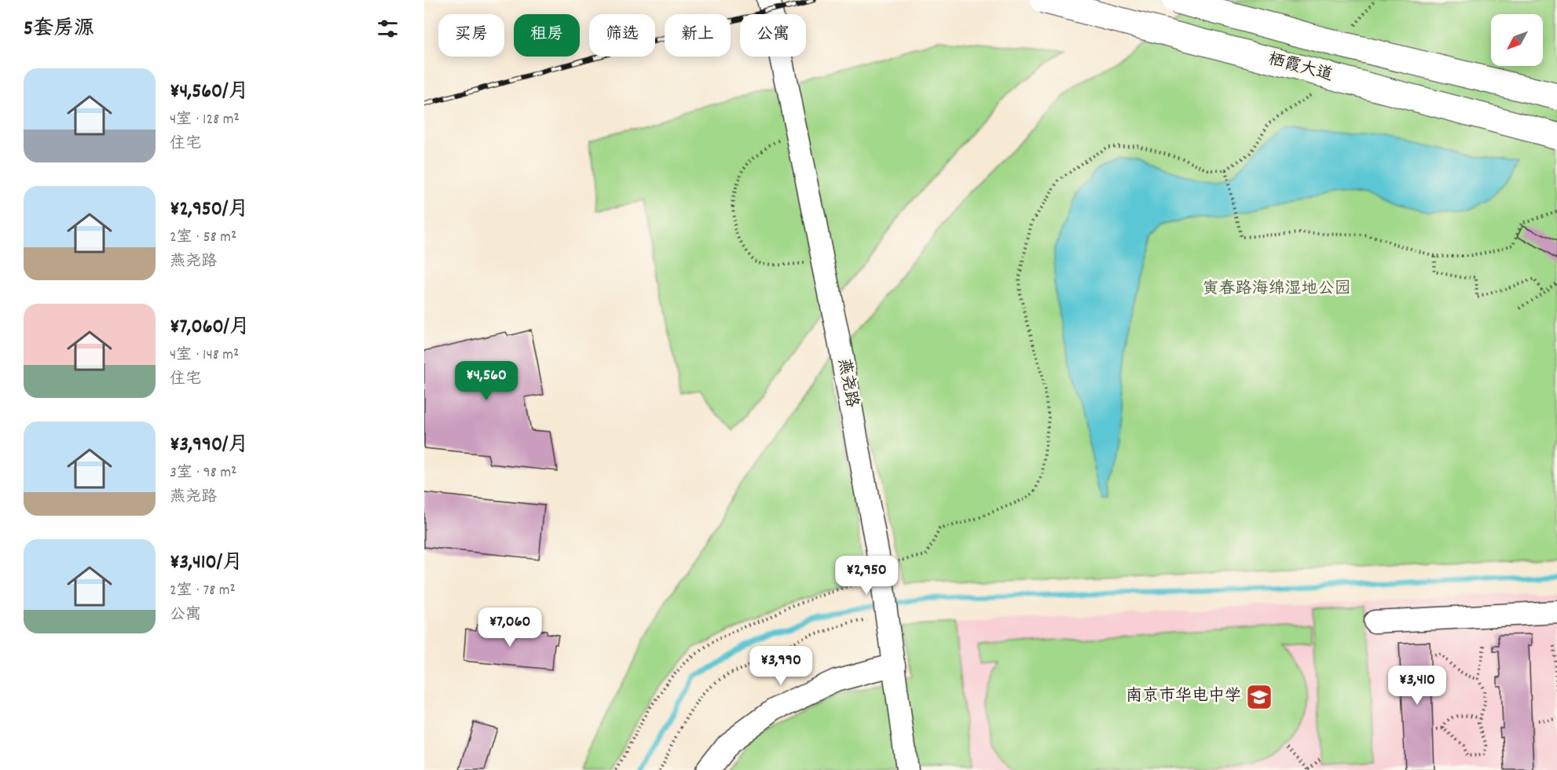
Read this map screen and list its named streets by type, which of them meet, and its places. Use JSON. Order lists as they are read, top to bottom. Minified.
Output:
{"streets":{"highway":["栖霞大道"],"street":["燕尧路"]},"parks":["寅春路海绵湿地公园"],"places":{"school or university":["南京市华电中学"]},"north":"bottom left","page":{"heading":"5套房源","chip":["买房","租房","筛选","新上","公寓"],"list":[{"name":"¥4,560/月","note":"4室 · 128 m² · 住宅"},{"name":"¥2,950/月","note":"2室 · 58 m² · 燕尧路"},{"name":"¥7,060/月","note":"4室 · 148 m² · 住宅"},{"name":"¥3,990/月","note":"3室 · 98 m² · 燕尧路"},{"name":"¥3,410/月","note":"2室 · 78 m² · 公寓"}],"price":["¥4,560","¥2,950","¥7,060","¥3,990","¥3,410"]}}
